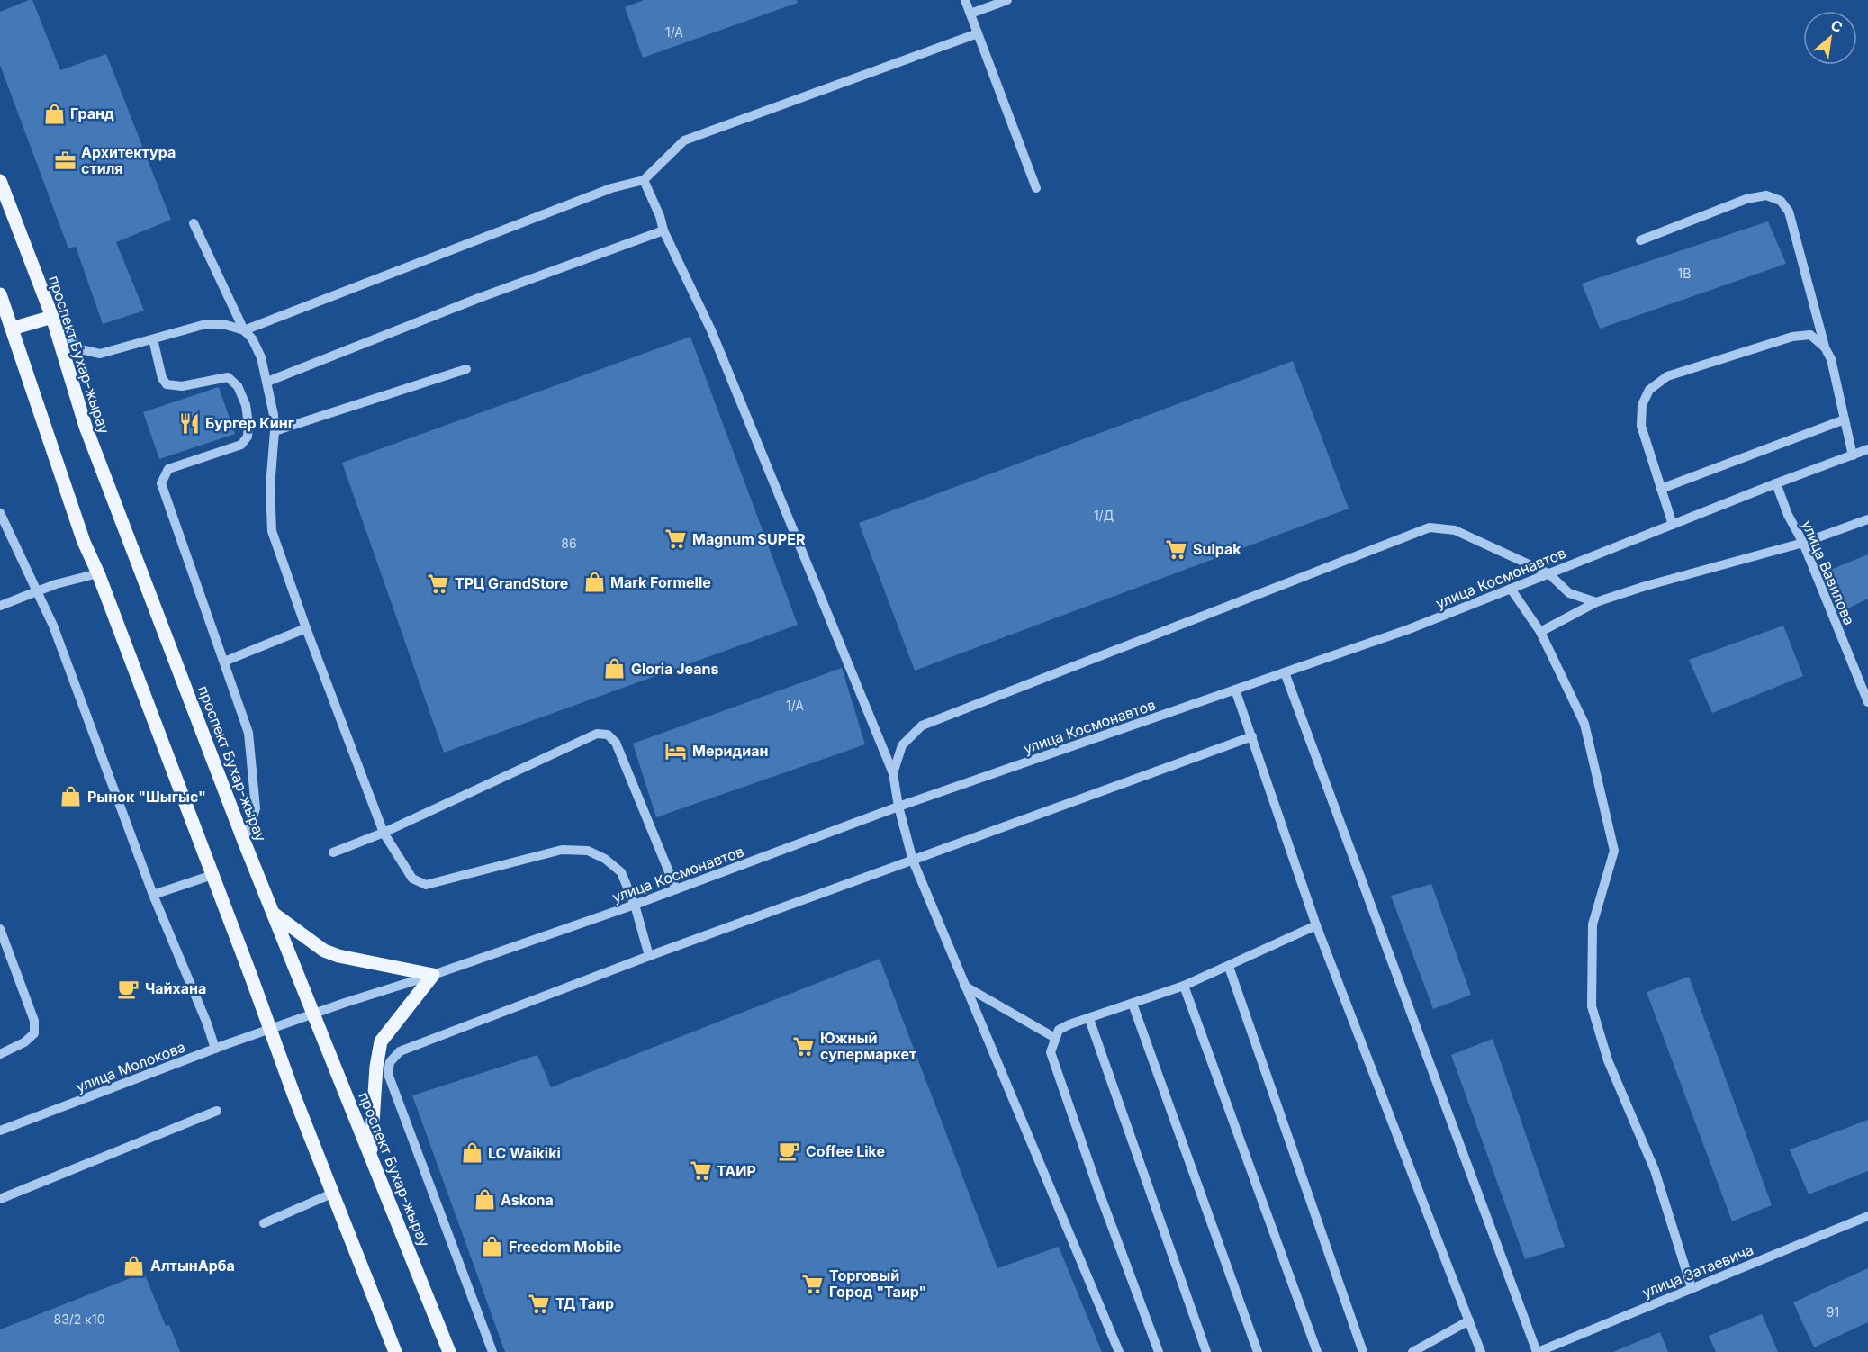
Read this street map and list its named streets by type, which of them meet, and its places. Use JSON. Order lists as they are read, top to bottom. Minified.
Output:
{"streets":{"main road":["проспект Бухар-жырау"],"street":["улица Вавилова","улица Космонавтов","улица Молокова","улица Затаевича"]},"crossings":[["проспект Бухар-жырау","улица Космонавтов"],["улица Вавилова","улица Космонавтов"],["улица Космонавтов","улица Молокова"]],"places":{"shop":["Гранд","Mark Formelle","Gloria Jeans","Рынок \"Шыгыс\"","LC Waikiki","Askona","Freedom Mobile","АлтынАрба"],"office":["Архитектура стиля"],"restaurant":["Бургер Кинг"],"supermarket":["Magnum SUPER","Sulpak","ТРЦ GrandStore","Южный супермаркет","ТАИР","Торговый Город \"Таир\"","ТД Таир"],"hotel":["Меридиан"],"cafe":["Чайхана","Coffee Like"]},"house_numbers":["1/А","1В","1/Д","86","1/А","91","83/2 к10"],"north":"top right"}
